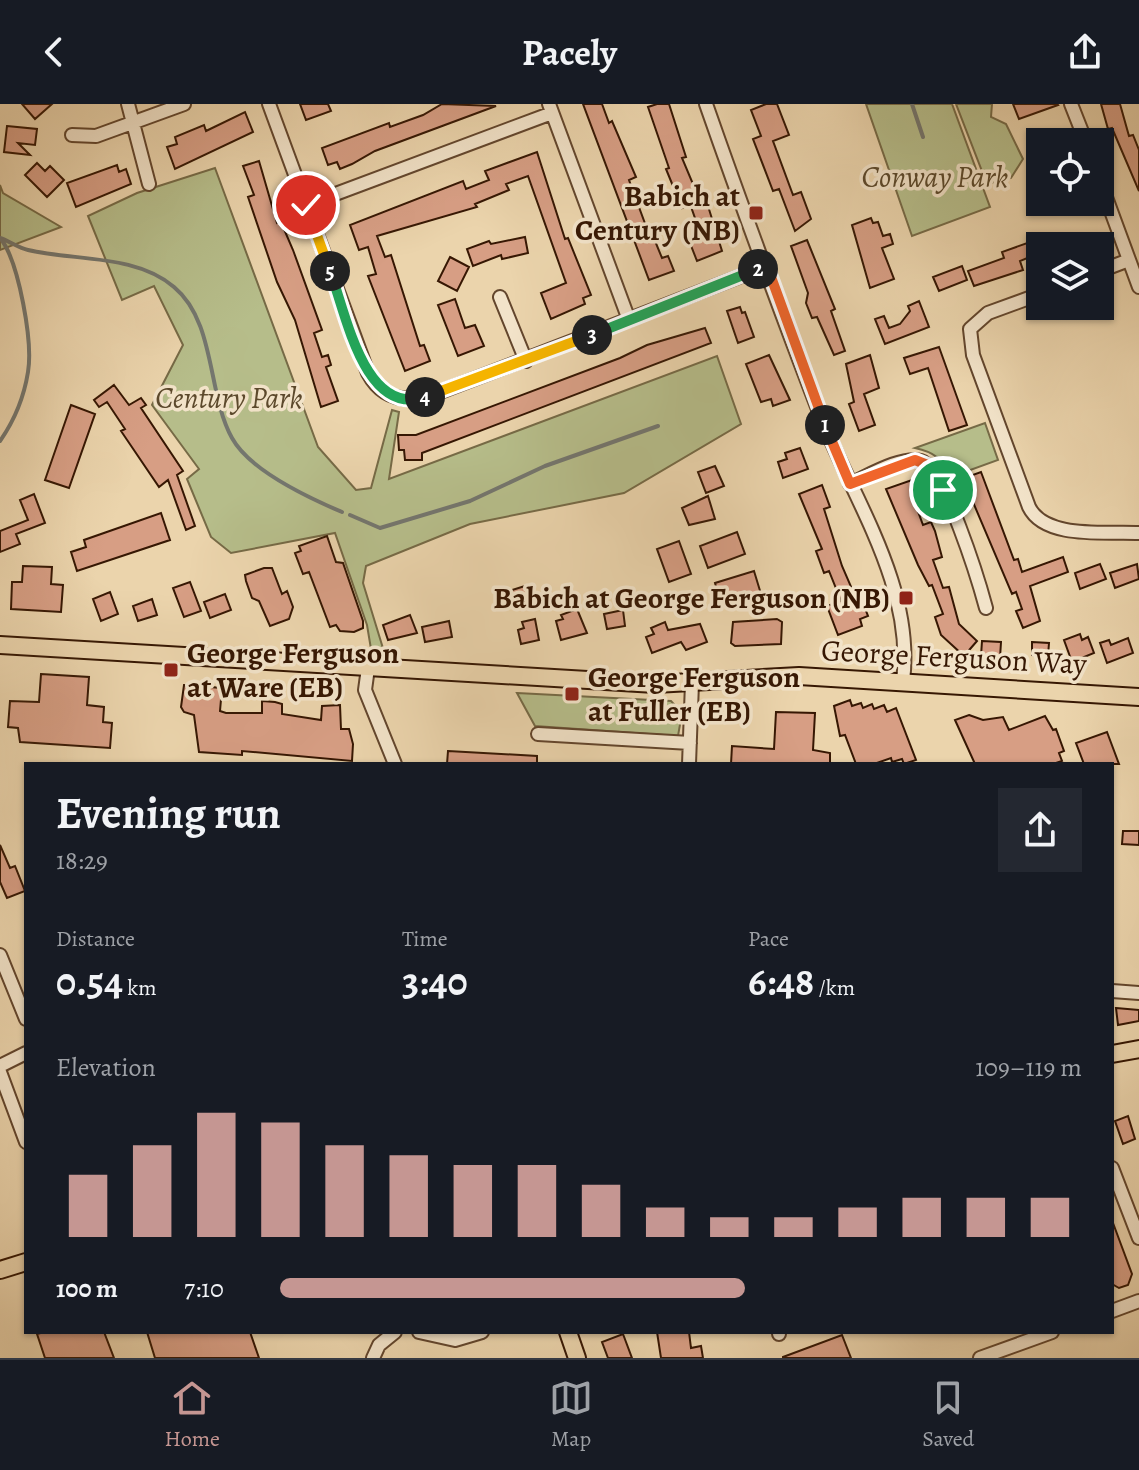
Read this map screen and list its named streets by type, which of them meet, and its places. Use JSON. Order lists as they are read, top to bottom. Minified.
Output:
{"streets":{"main road":["George Ferguson Way"]},"parks":["Conway Park","Century Park"],"places":{"transit":["Babich at Century (NB)","Babich at George Ferguson (NB)","George Ferguson at Ware (EB)","George Ferguson at Fuller (EB)"]},"page":{"header":"Pacely","pins":["2","5","3","4","1"],"heading":["Evening run","18:29"],"stats":[["Distance","0.54 km"],["Time","3:40"],["Pace","6:48 /km"]],"chart":["Elevation","109–119 m"],"list":[{"name":"100 m","note":"7:10"}],"tabs":["Home","Map","Saved"]}}
